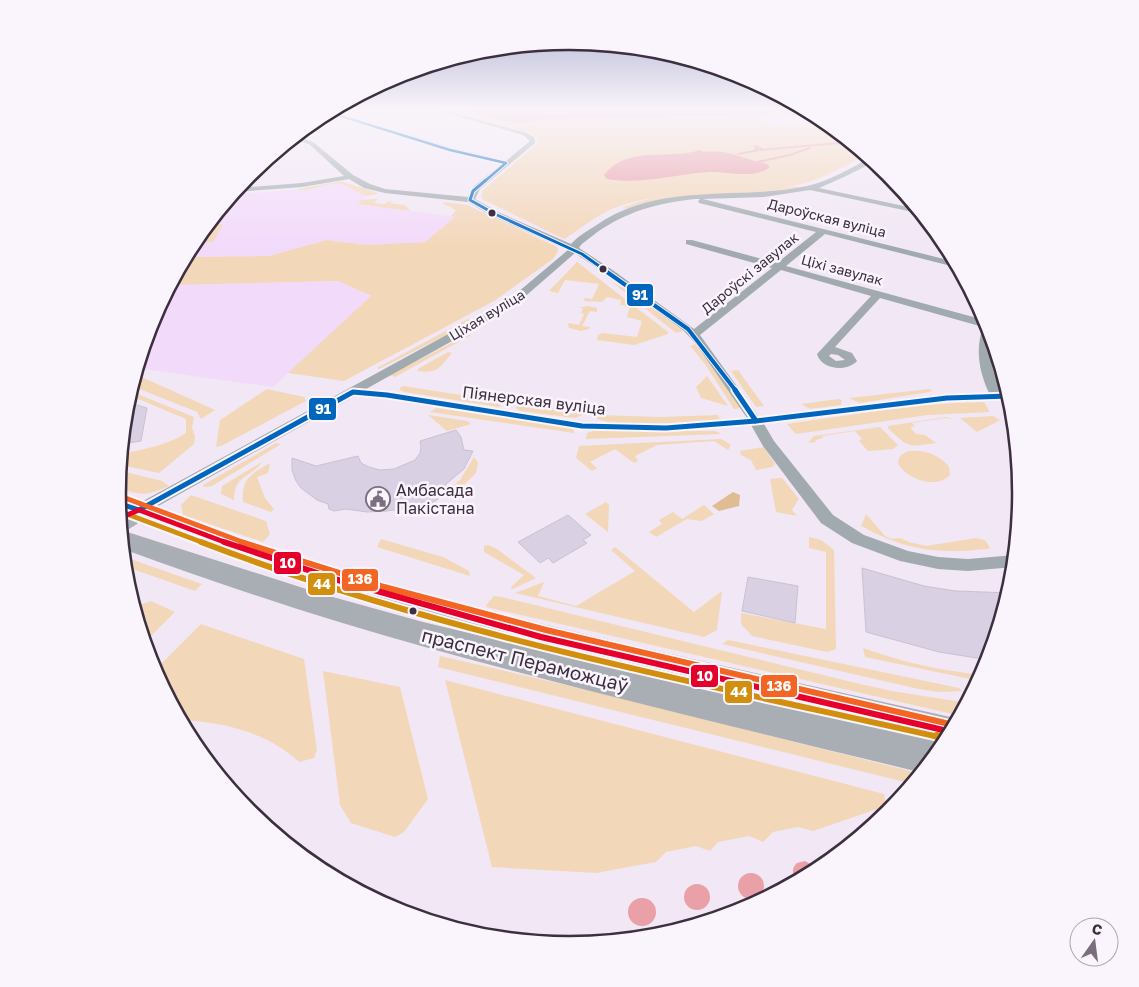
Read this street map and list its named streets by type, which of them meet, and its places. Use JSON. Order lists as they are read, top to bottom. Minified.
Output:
{"streets":{"main road":["праспект Пераможцаў"],"street":["Дароўская вуліца","Ціхі завулак","Дароўскі завулак","Ціхая вуліца","Піянерская вуліца"]},"crossings":[["Дароўская вуліца","Дароўскі завулак"],["Дароўская вуліца","Ціхая вуліца"],["Ціхі завулак","Дароўскі завулак"],["Ціхая вуліца","Піянерская вуліца"]],"places":{"public building":["Амбасада Пакістана"]},"lines":["transit line 91","transit line 136","transit line 10","transit line 44"],"north":"top"}
